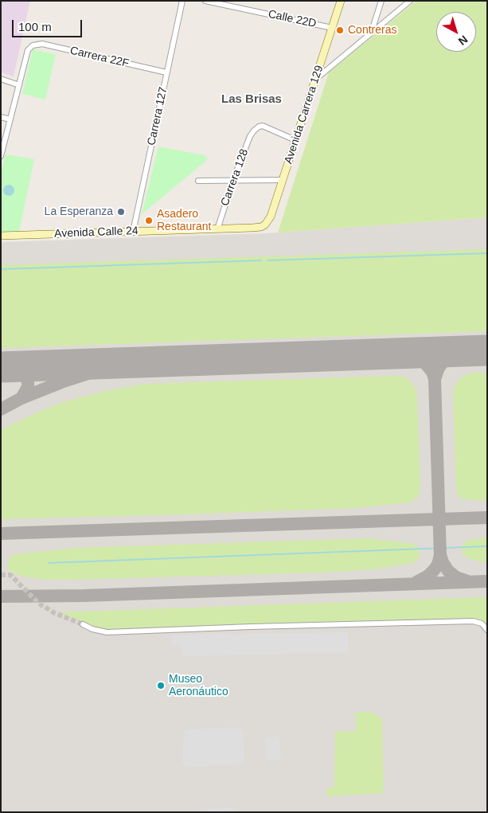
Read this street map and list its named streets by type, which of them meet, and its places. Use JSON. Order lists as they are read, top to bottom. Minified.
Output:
{"streets":{"main road":["Avenida Carrera 129","Avenida Calle 24"],"street":["Calle 22D","Carrera 22F","Carrera 127","Carrera 128"]},"crossings":[["Calle 22D","Avenida Carrera 129"],["Carrera 22F","Carrera 127"],["Avenida Carrera 129","Carrera 128"],["Avenida Carrera 129","Avenida Calle 24"],["Carrera 127","Avenida Calle 24"],["Carrera 128","Avenida Calle 24"]],"districts":["Las Brisas"],"places":["Contreras","La Esperanza","Asadero Restaurant","Museo Aeronáutico"],"scale_bar":"100 m","north":"bottom right"}
